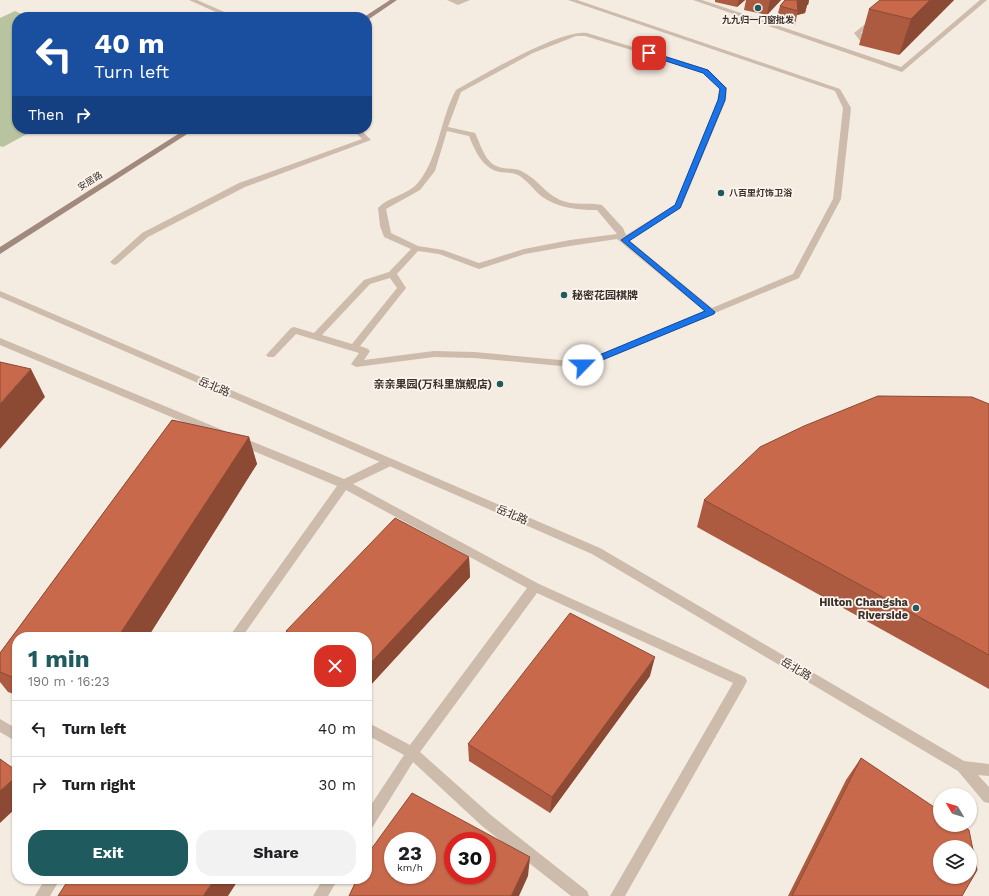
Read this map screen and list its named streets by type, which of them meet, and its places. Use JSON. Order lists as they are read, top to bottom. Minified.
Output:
{"streets":{"main road":["安居路"],"street":["岳北路"]},"places":["九九归一门窗批发","八百里灯饰卫浴","秘密花园棋牌","亲亲果园(万科里旗舰店)","Hilton Changsha Riverside"],"north":"top left","page":{"turn":["40 m","Turn left"],"then":"Then","heading":["1 min","190 m · 16:23"],"list":[{"name":"Turn left","value":"40 m"},{"name":"Turn right","value":"30 m"}],"buttons":["Exit","Share"],"speed":"23 km/h","limit":"30"}}
